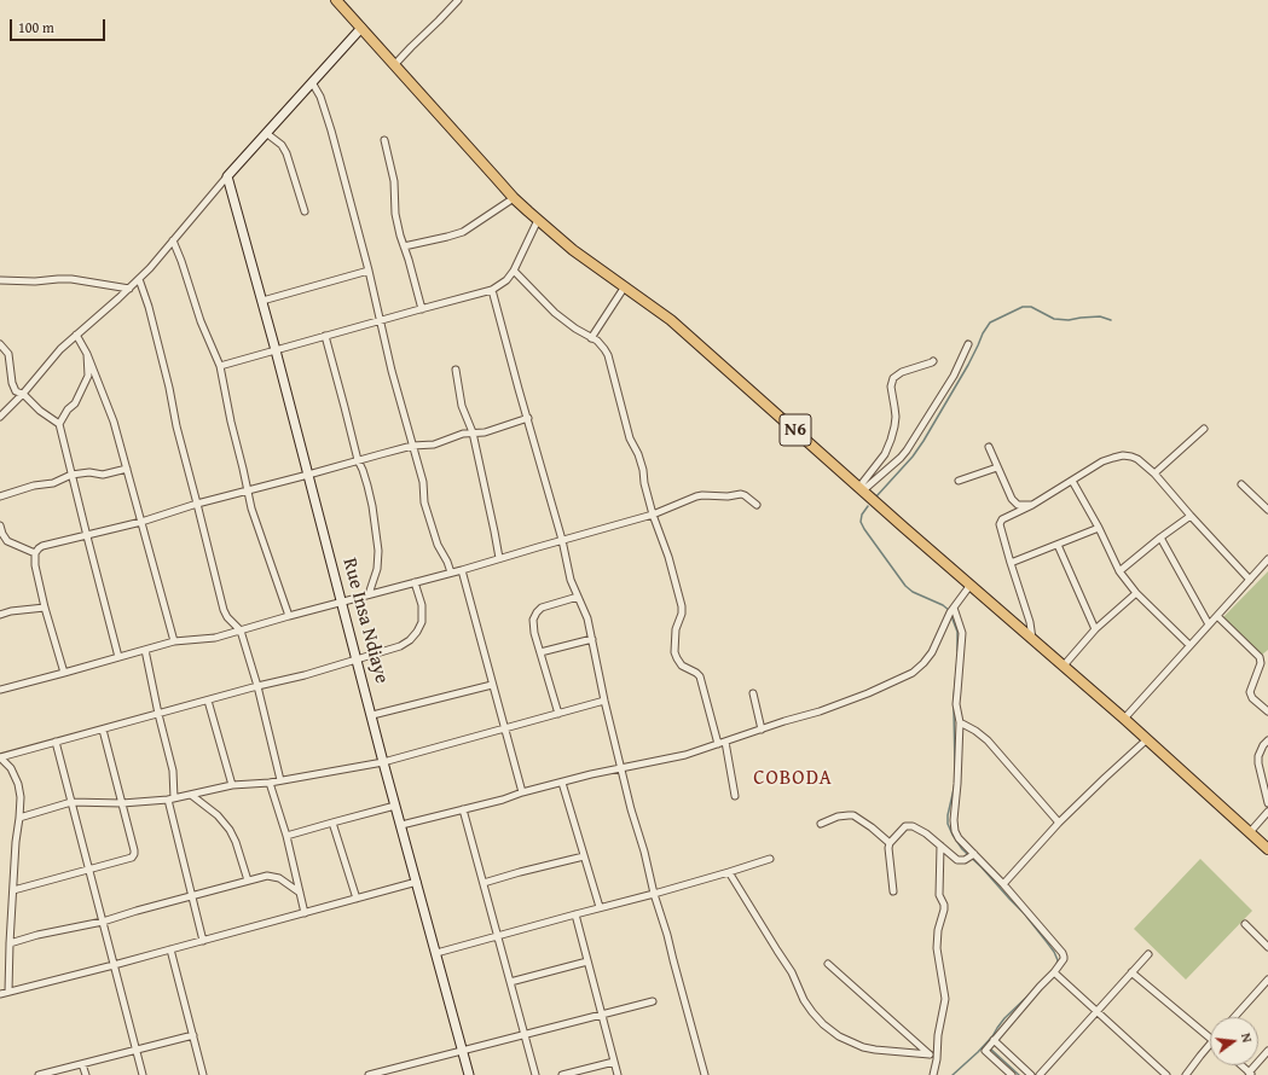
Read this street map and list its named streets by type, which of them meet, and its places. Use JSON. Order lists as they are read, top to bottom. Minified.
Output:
{"streets":{"main road":["N6","Rue Insa Ndiaye"]},"districts":["COBODA"],"scale_bar":"100 m","north":"right"}
